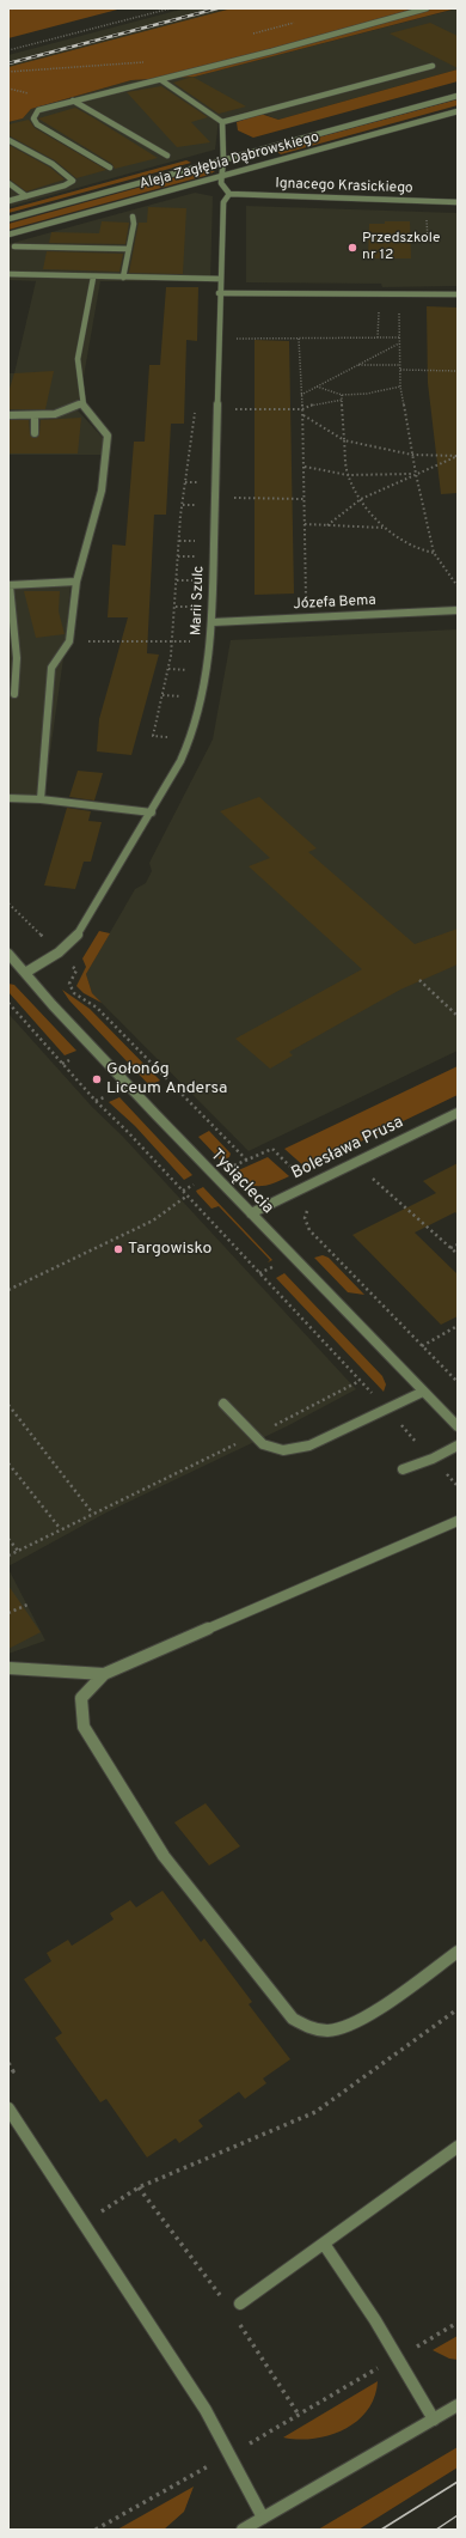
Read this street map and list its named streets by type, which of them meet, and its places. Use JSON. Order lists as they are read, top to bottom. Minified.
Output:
{"streets":{"street":["Aleja Zagłębia Dąbrowskiego","Ignacego Krasickiego","Marii Szulc","Józefa Bema","Bolesława Prusa","Tysiąclecia"]},"crossings":[["Ignacego Krasickiego","Marii Szulc"],["Marii Szulc","Józefa Bema"],["Marii Szulc","Tysiąclecia"],["Bolesława Prusa","Tysiąclecia"]],"places":["Przedszkole nr 12","Gołonóg Liceum Andersa","Targowisko"]}
